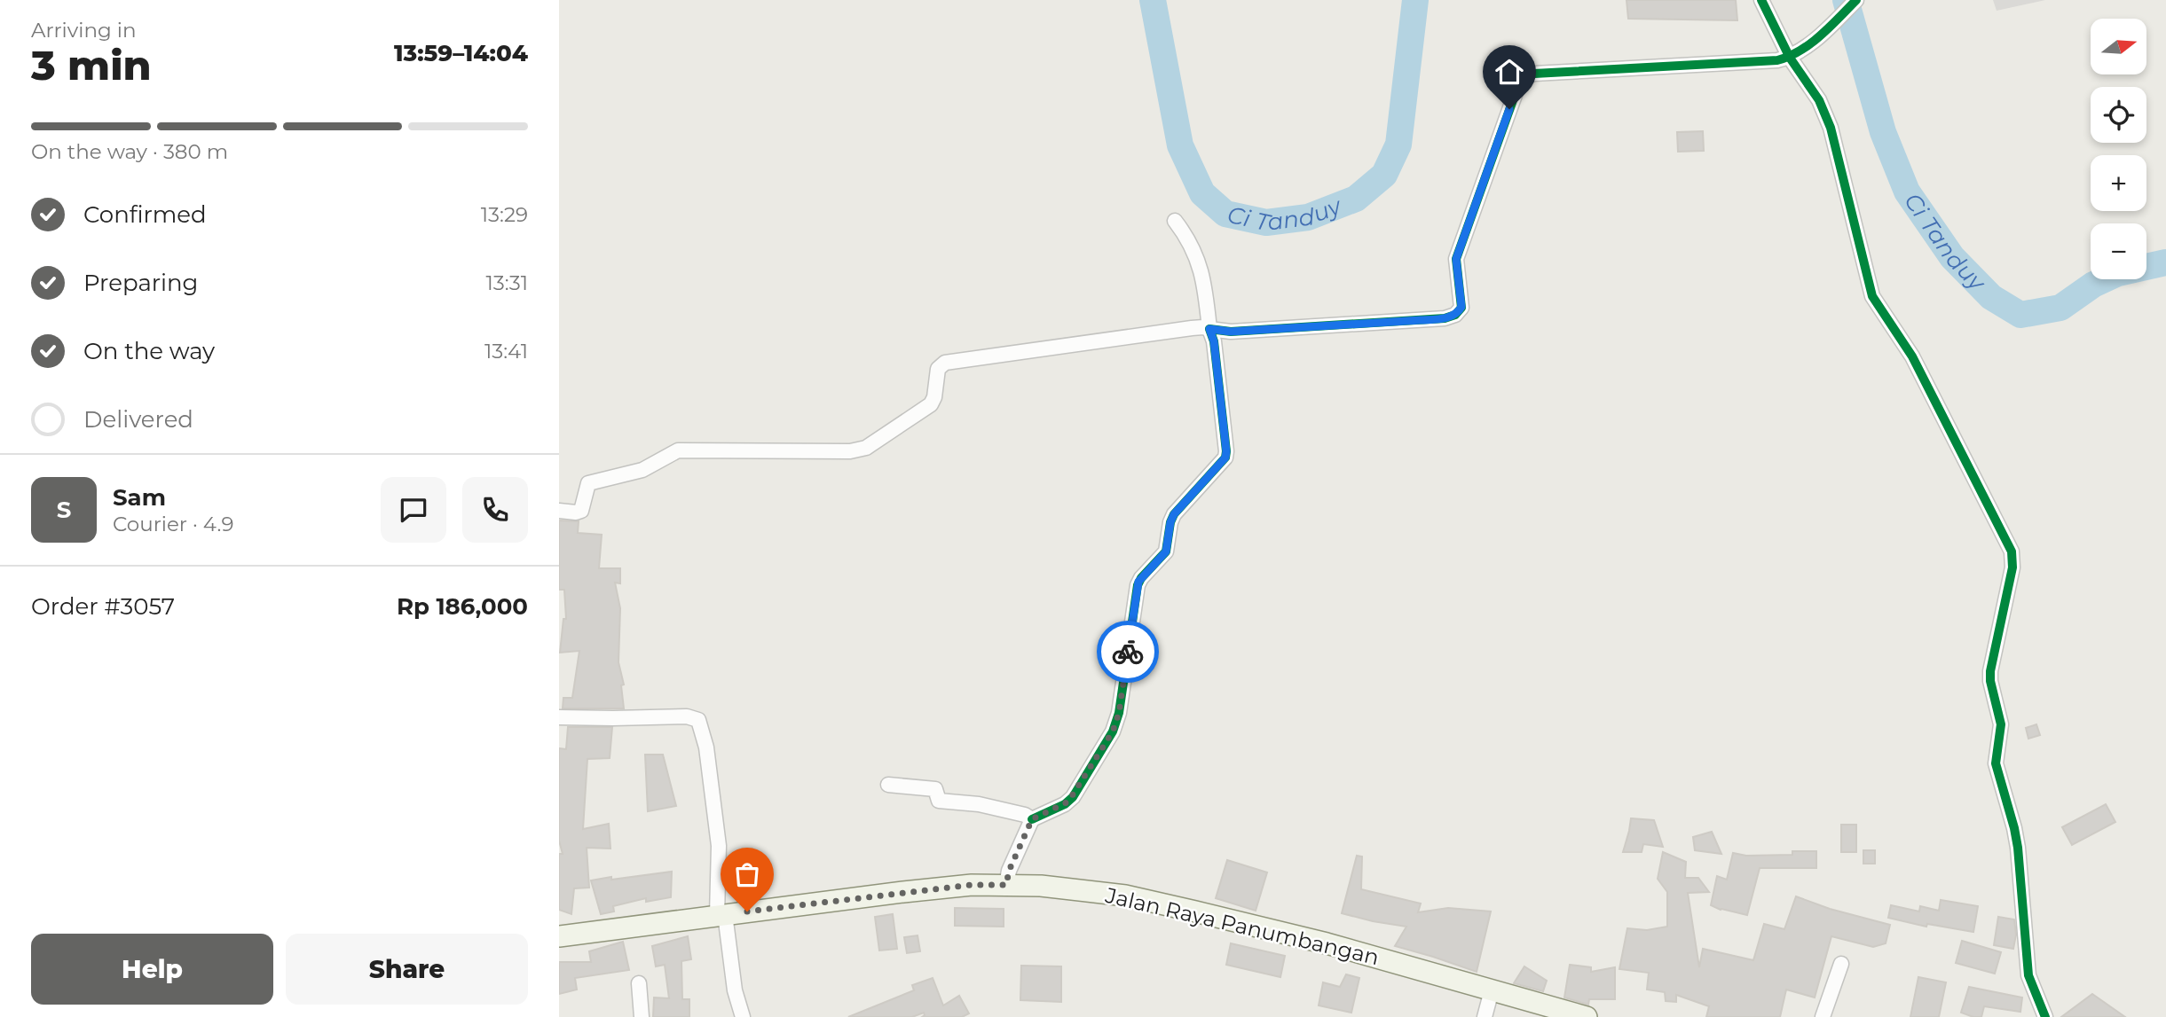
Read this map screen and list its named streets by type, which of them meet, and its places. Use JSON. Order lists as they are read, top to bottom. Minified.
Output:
{"streets":{"main road":["Jalan Raya Panumbangan"]},"water":["Ci Tanduy"],"north":"right","page":{"heading":["3 min","Arriving in","13:59–14:04"],"panel":["Sam","Courier · 4.9","Order #3057","Rp 186,000"],"map_buttons":["+","−"],"bar":"On the way · 380 m","list":[["Confirmed","13:29"],["Preparing","13:31"],["On the way","13:41"],"Delivered"],"round":"S","buttons":["Help","Share"]}}
